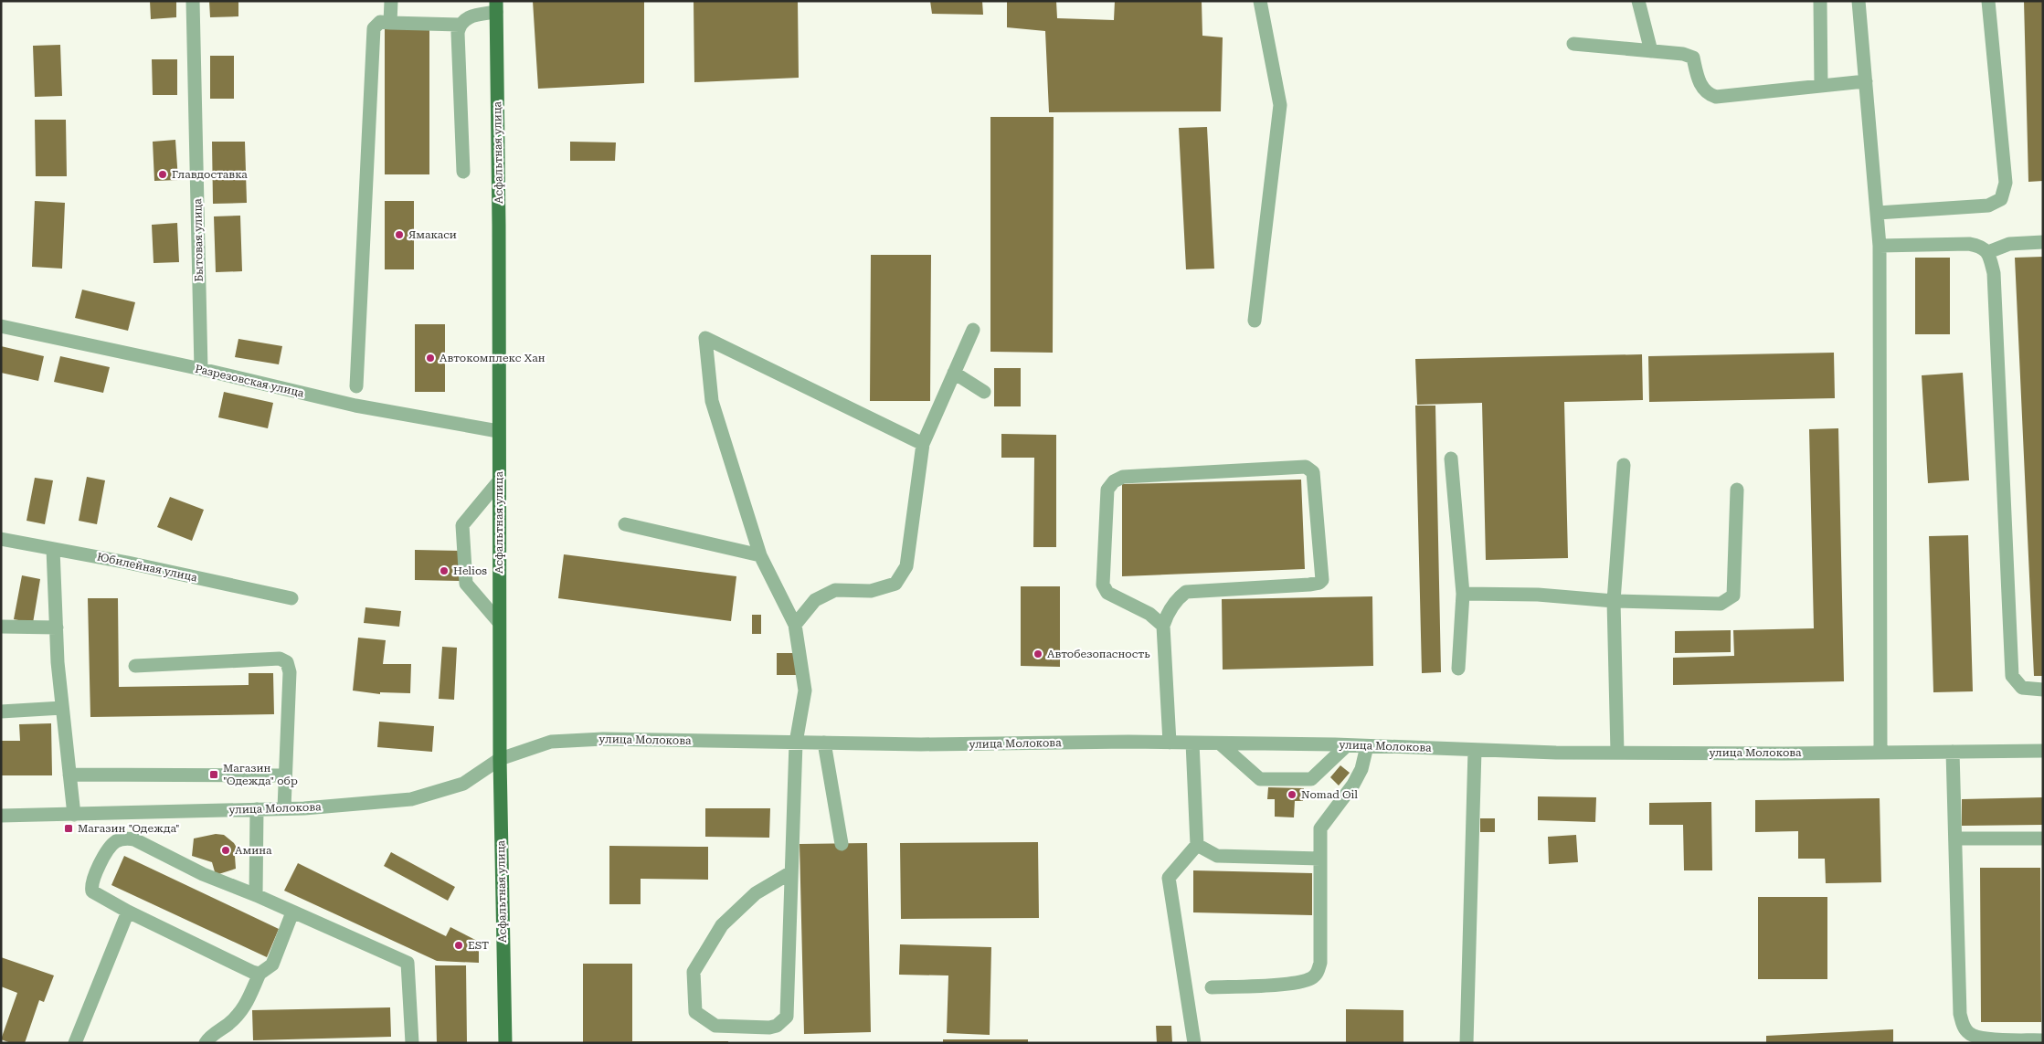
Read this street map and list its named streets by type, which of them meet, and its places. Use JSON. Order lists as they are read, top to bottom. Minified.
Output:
{"streets":{"main road":["Асфальтная улица"],"street":["Бытовая улица","Разрезовская улица","Юбилейная улица","улица Молокова"]},"crossings":[["Асфальтная улица","Разрезовская улица"],["Асфальтная улица","улица Молокова"],["Бытовая улица","Разрезовская улица"]],"places":{"other":["Главдоставка","Ямакаси","Автокомплекс Хан","Helios","Автобезопасность","Nomad Oil","Амина","EST"],"transit":["Магазин \"Одежда\" обр","Магазин \"Одежда\""]}}
